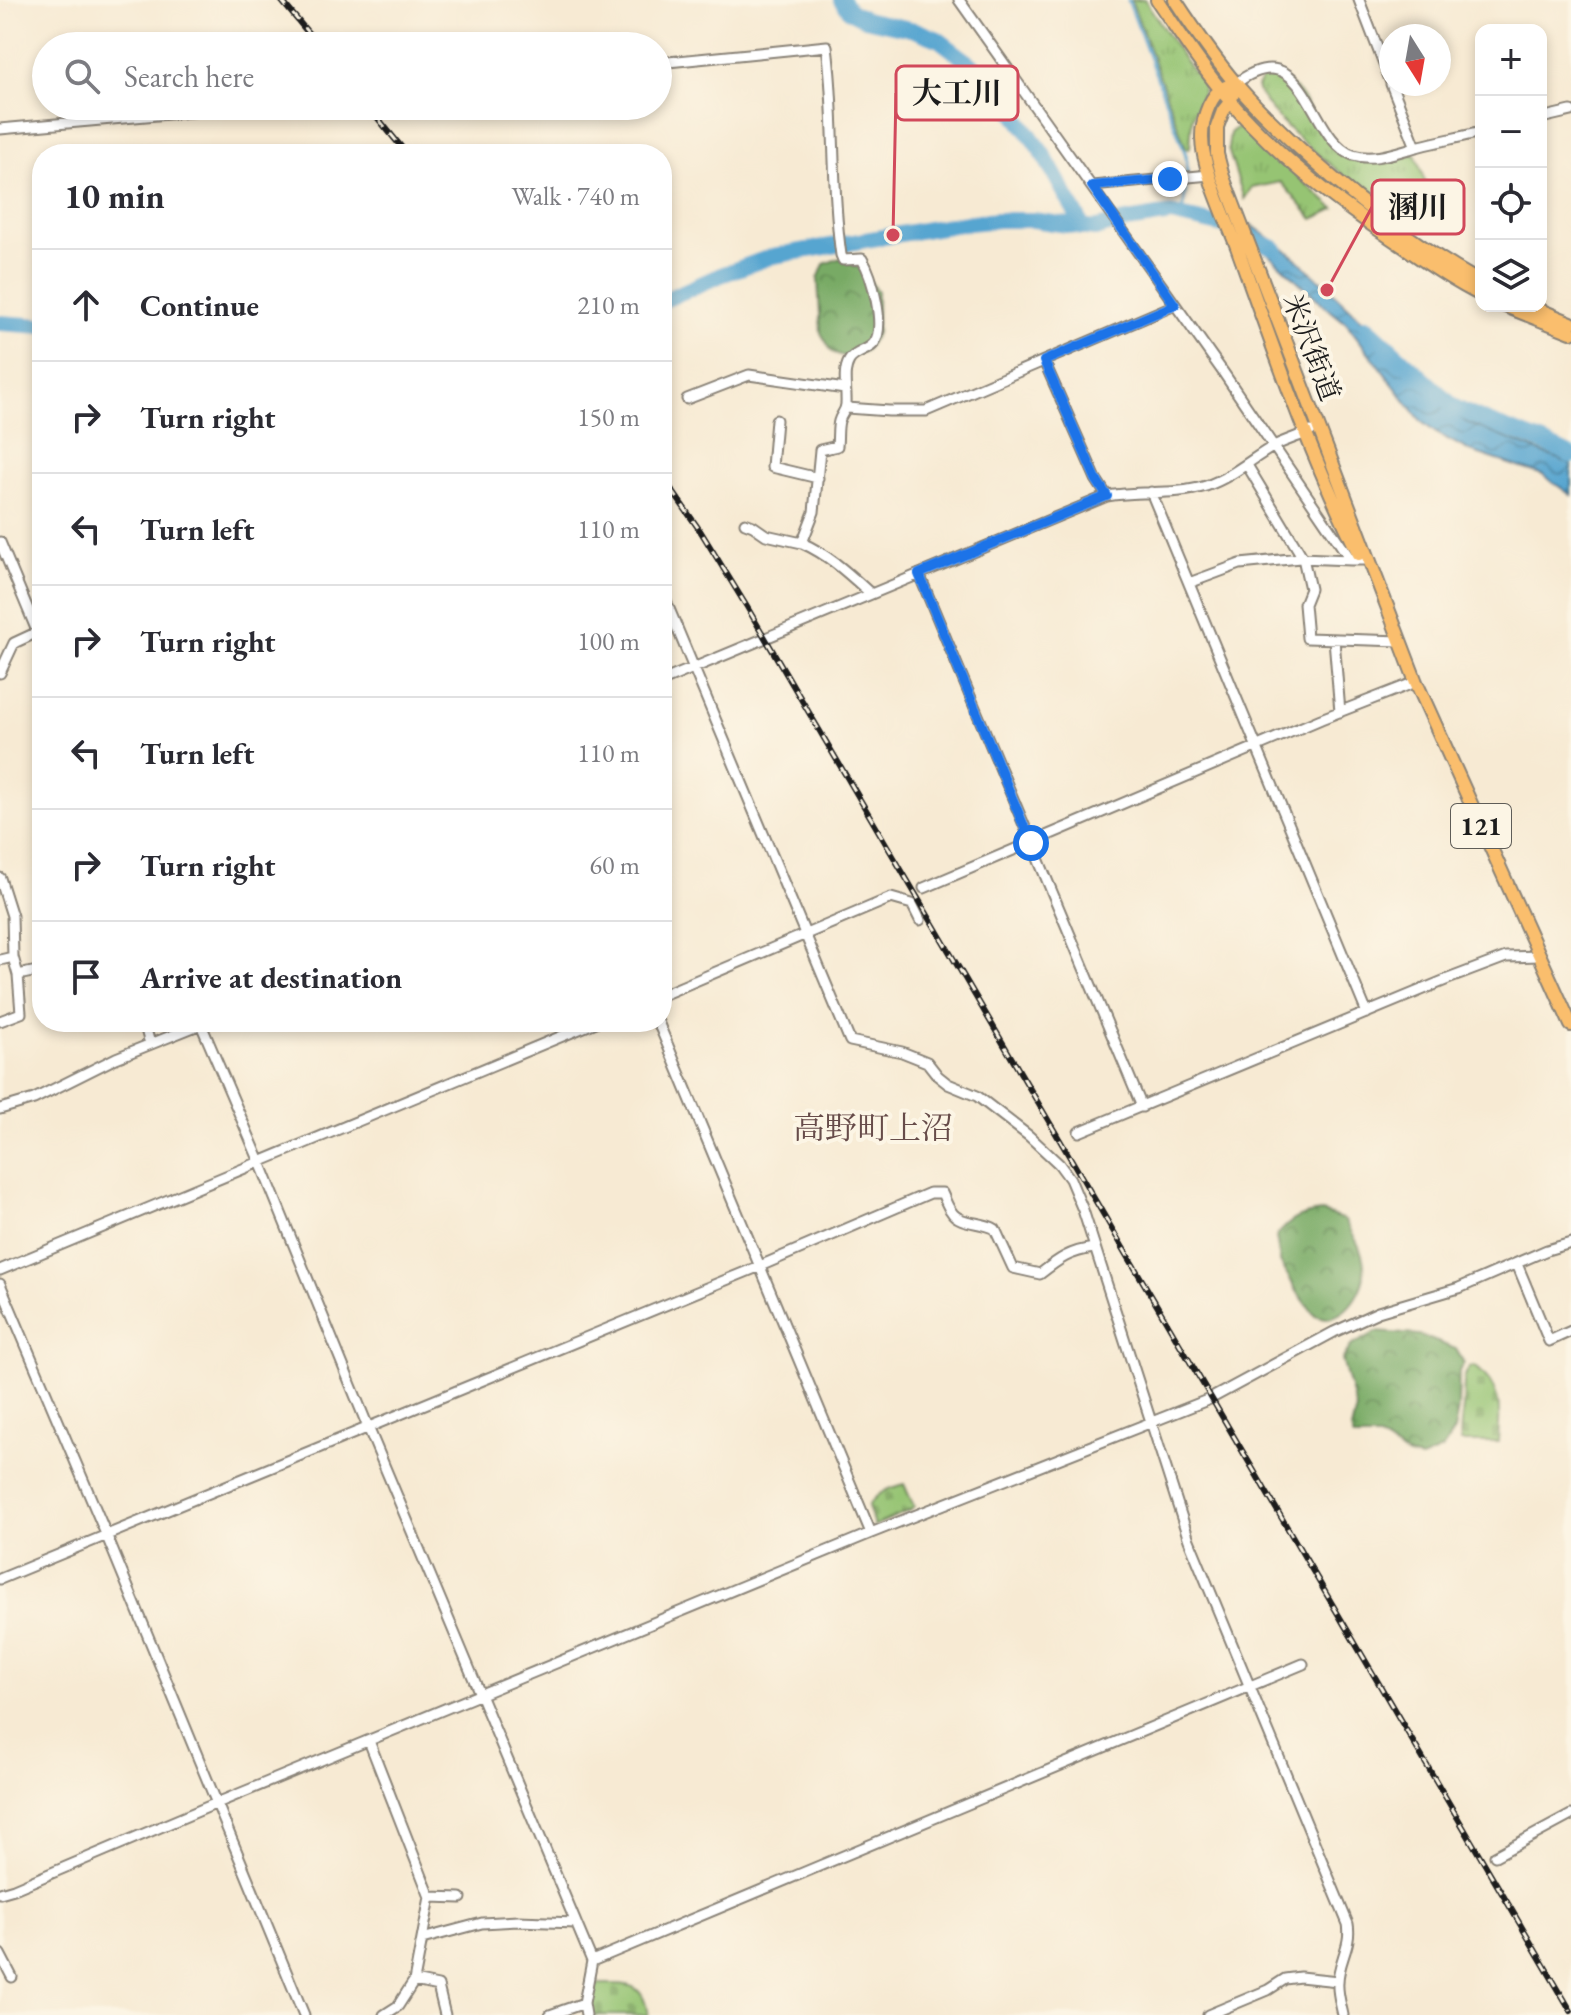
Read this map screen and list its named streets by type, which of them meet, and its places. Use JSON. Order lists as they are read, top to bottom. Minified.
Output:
{"streets":{"highway":["米沢街道","121"]},"districts":["高野町上沼"],"places":["大工川","溷川"],"north":"bottom","page":{"map_buttons":["+","−"],"search":"Search here","heading":["10 min","Walk · 740 m"],"list":[["Continue","210 m"],["Turn right","150 m"],["Turn left","110 m"],["Turn right","100 m"],["Turn left","110 m"],["Turn right","60 m"],"Arrive at destination"]}}
